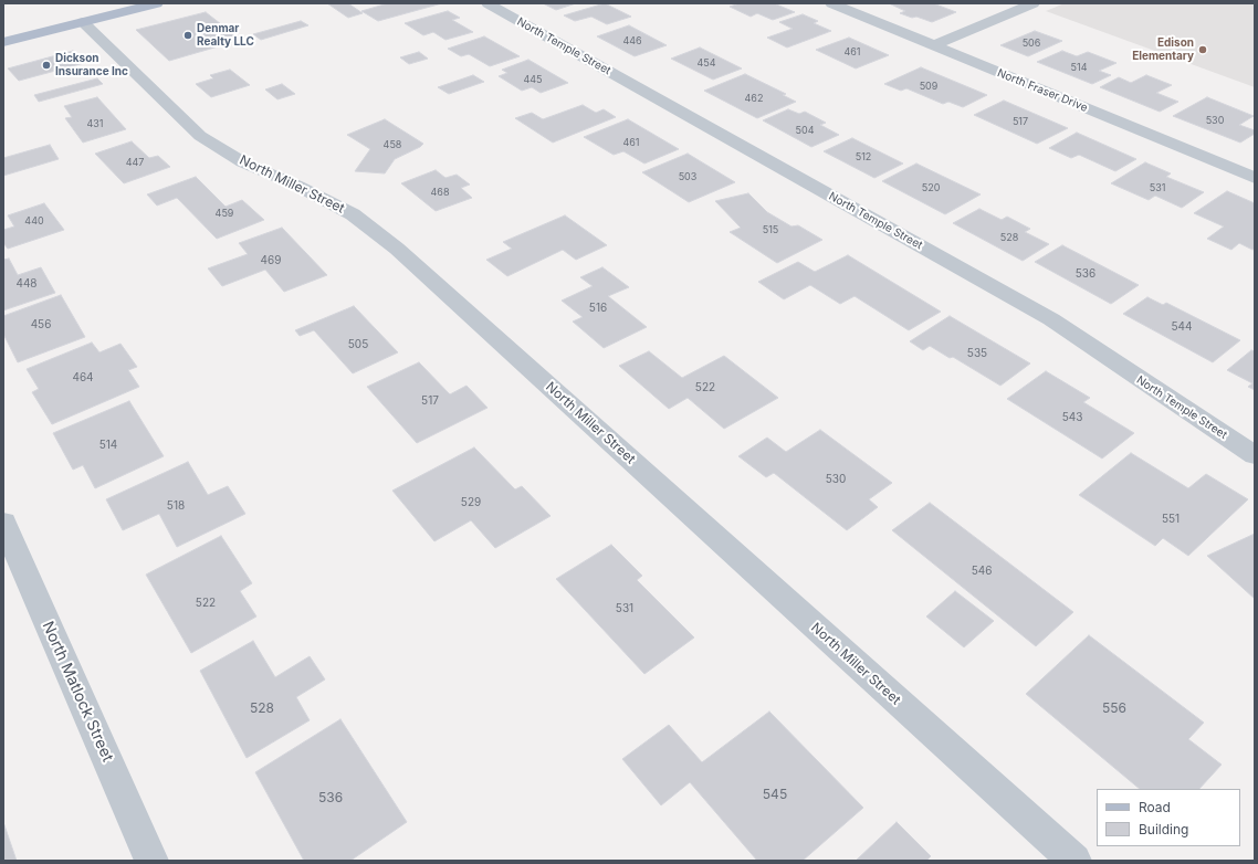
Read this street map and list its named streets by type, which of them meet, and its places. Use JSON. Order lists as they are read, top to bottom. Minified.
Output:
{"streets":{"street":["North Temple Street","North Fraser Drive","North Miller Street","North Matlock Street"]},"places":["Denmar Realty LLC","Edison Elementary","Dickson Insurance Inc"],"house_numbers":["446","506","461","454","514","445","509","462","530","517","431","504","461","458","512","447","503","520","531","468","459","440","515","528","469","536","448","516","456","544","505","535","464","522","517","543","514","530","529","518","551","546","522","531","528","556","545","536"],"legend":["Road","Building"]}
